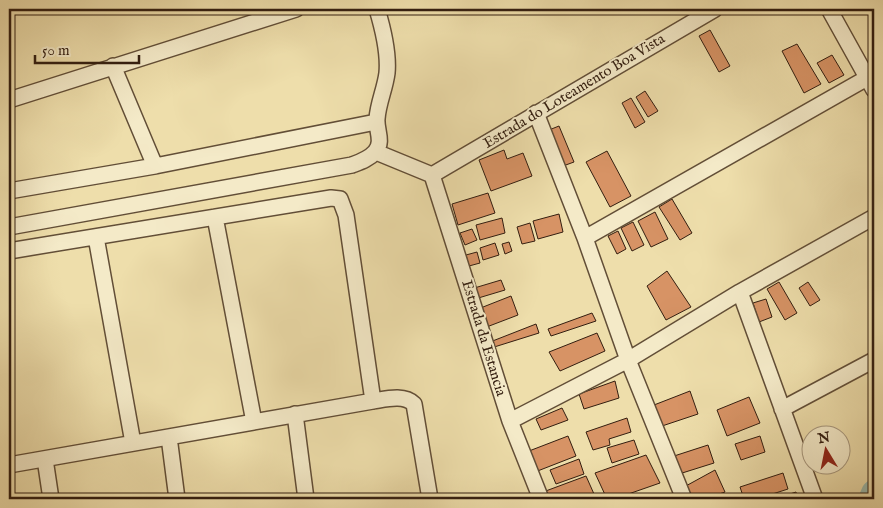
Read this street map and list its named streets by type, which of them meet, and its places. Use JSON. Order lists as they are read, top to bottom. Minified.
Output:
{"streets":{"street":["Estrada do Loteamento Boa Vista","Estrada da Estancia"]},"crossings":[["Estrada do Loteamento Boa Vista","Estrada da Estancia"]],"scale_bar":"50 m","north":"top"}
